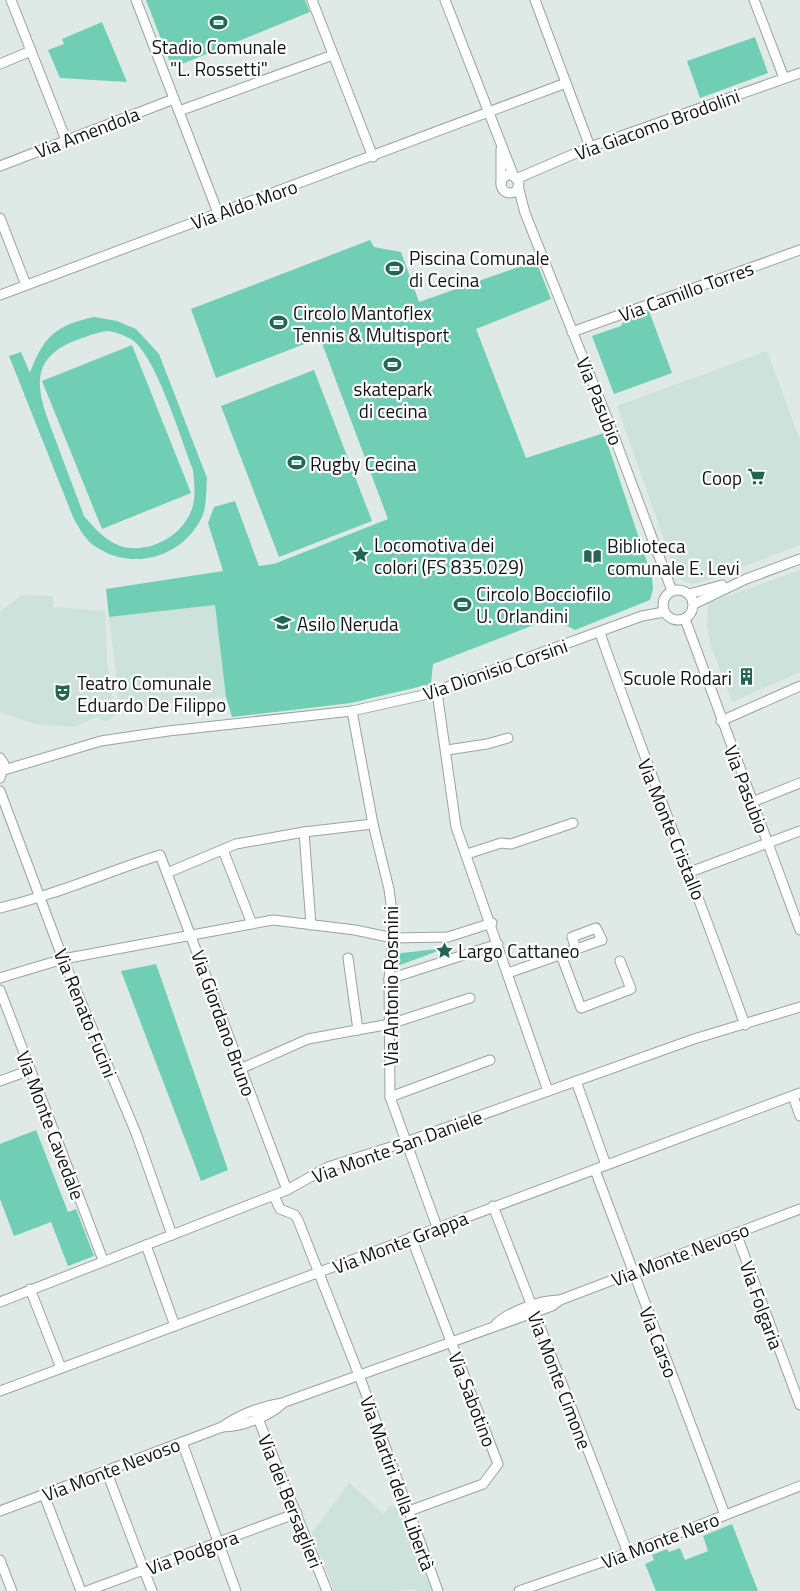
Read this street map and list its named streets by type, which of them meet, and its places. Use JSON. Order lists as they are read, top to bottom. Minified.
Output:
{"streets":{"street":["Via Giacomo Brodolini","Via Amendola","Via Aldo Moro","Via Camillo Torres","Via Pasubio","Via Dionisio Corsini","Via Monte Cristallo","Via Antonio Rosmini","Via Renato Fucini","Via Giordano Bruno","Via Monte Cavedale","Via Monte San Daniele","Via Monte Grappa","Via Monte Nevoso","Via Folgaria","Via Carso","Via Monte Cimone","Via Sabotino","Via Martiri della Libertà","Via dei Bersaglieri","Via Monte Nero","Via Podgora"]},"crossings":[["Via Giacomo Brodolini","Via Pasubio"],["Via Aldo Moro","Via Pasubio"],["Via Camillo Torres","Via Pasubio"],["Via Pasubio","Via Dionisio Corsini"],["Via Dionisio Corsini","Via Monte Cristallo"],["Via Dionisio Corsini","Via Antonio Rosmini"],["Via Monte Cristallo","Via Monte San Daniele"],["Via Antonio Rosmini","Via Monte San Daniele"],["Via Antonio Rosmini","Via Monte Grappa"],["Via Renato Fucini","Via Giordano Bruno"],["Via Renato Fucini","Via Monte San Daniele"],["Via Giordano Bruno","Via Monte San Daniele"],["Via Monte Cavedale","Via Monte San Daniele"],["Via Monte San Daniele","Via Martiri della Libertà"],["Via Monte Grappa","Via Carso"],["Via Monte Grappa","Via Monte Cimone"],["Via Monte Grappa","Via Sabotino"],["Via Monte Grappa","Via Martiri della Libertà"],["Via Monte Nevoso","Via Folgaria"],["Via Monte Nevoso","Via Carso"],["Via Monte Nevoso","Via Monte Cimone"],["Via Monte Nevoso","Via Sabotino"],["Via Monte Nevoso","Via Martiri della Libertà"],["Via Monte Nevoso","Via dei Bersaglieri"],["Via Carso","Via Monte Nero"],["Via Monte Cimone","Via Monte Nero"],["Via Sabotino","Via Martiri della Libertà"],["Via dei Bersaglieri","Via Podgora"]],"places":{"sports":["Stadio Comunale \"L. Rossetti\"","Piscina Comunale di Cecina","Circolo Mantoflex Tennis & Multisport","skatepark di cecina","Rugby Cecina","Circolo Bocciofilo U. Orlandini"],"supermarket":["Coop"],"place":["Locomotiva dei colori (FS 835.029)","Largo Cattaneo"],"library":["Biblioteca comunale E. Levi"],"school or university":["Asilo Neruda"],"building":["Scuole Rodari"],"theatre":["Teatro Comunale Eduardo De Filippo"]}}
